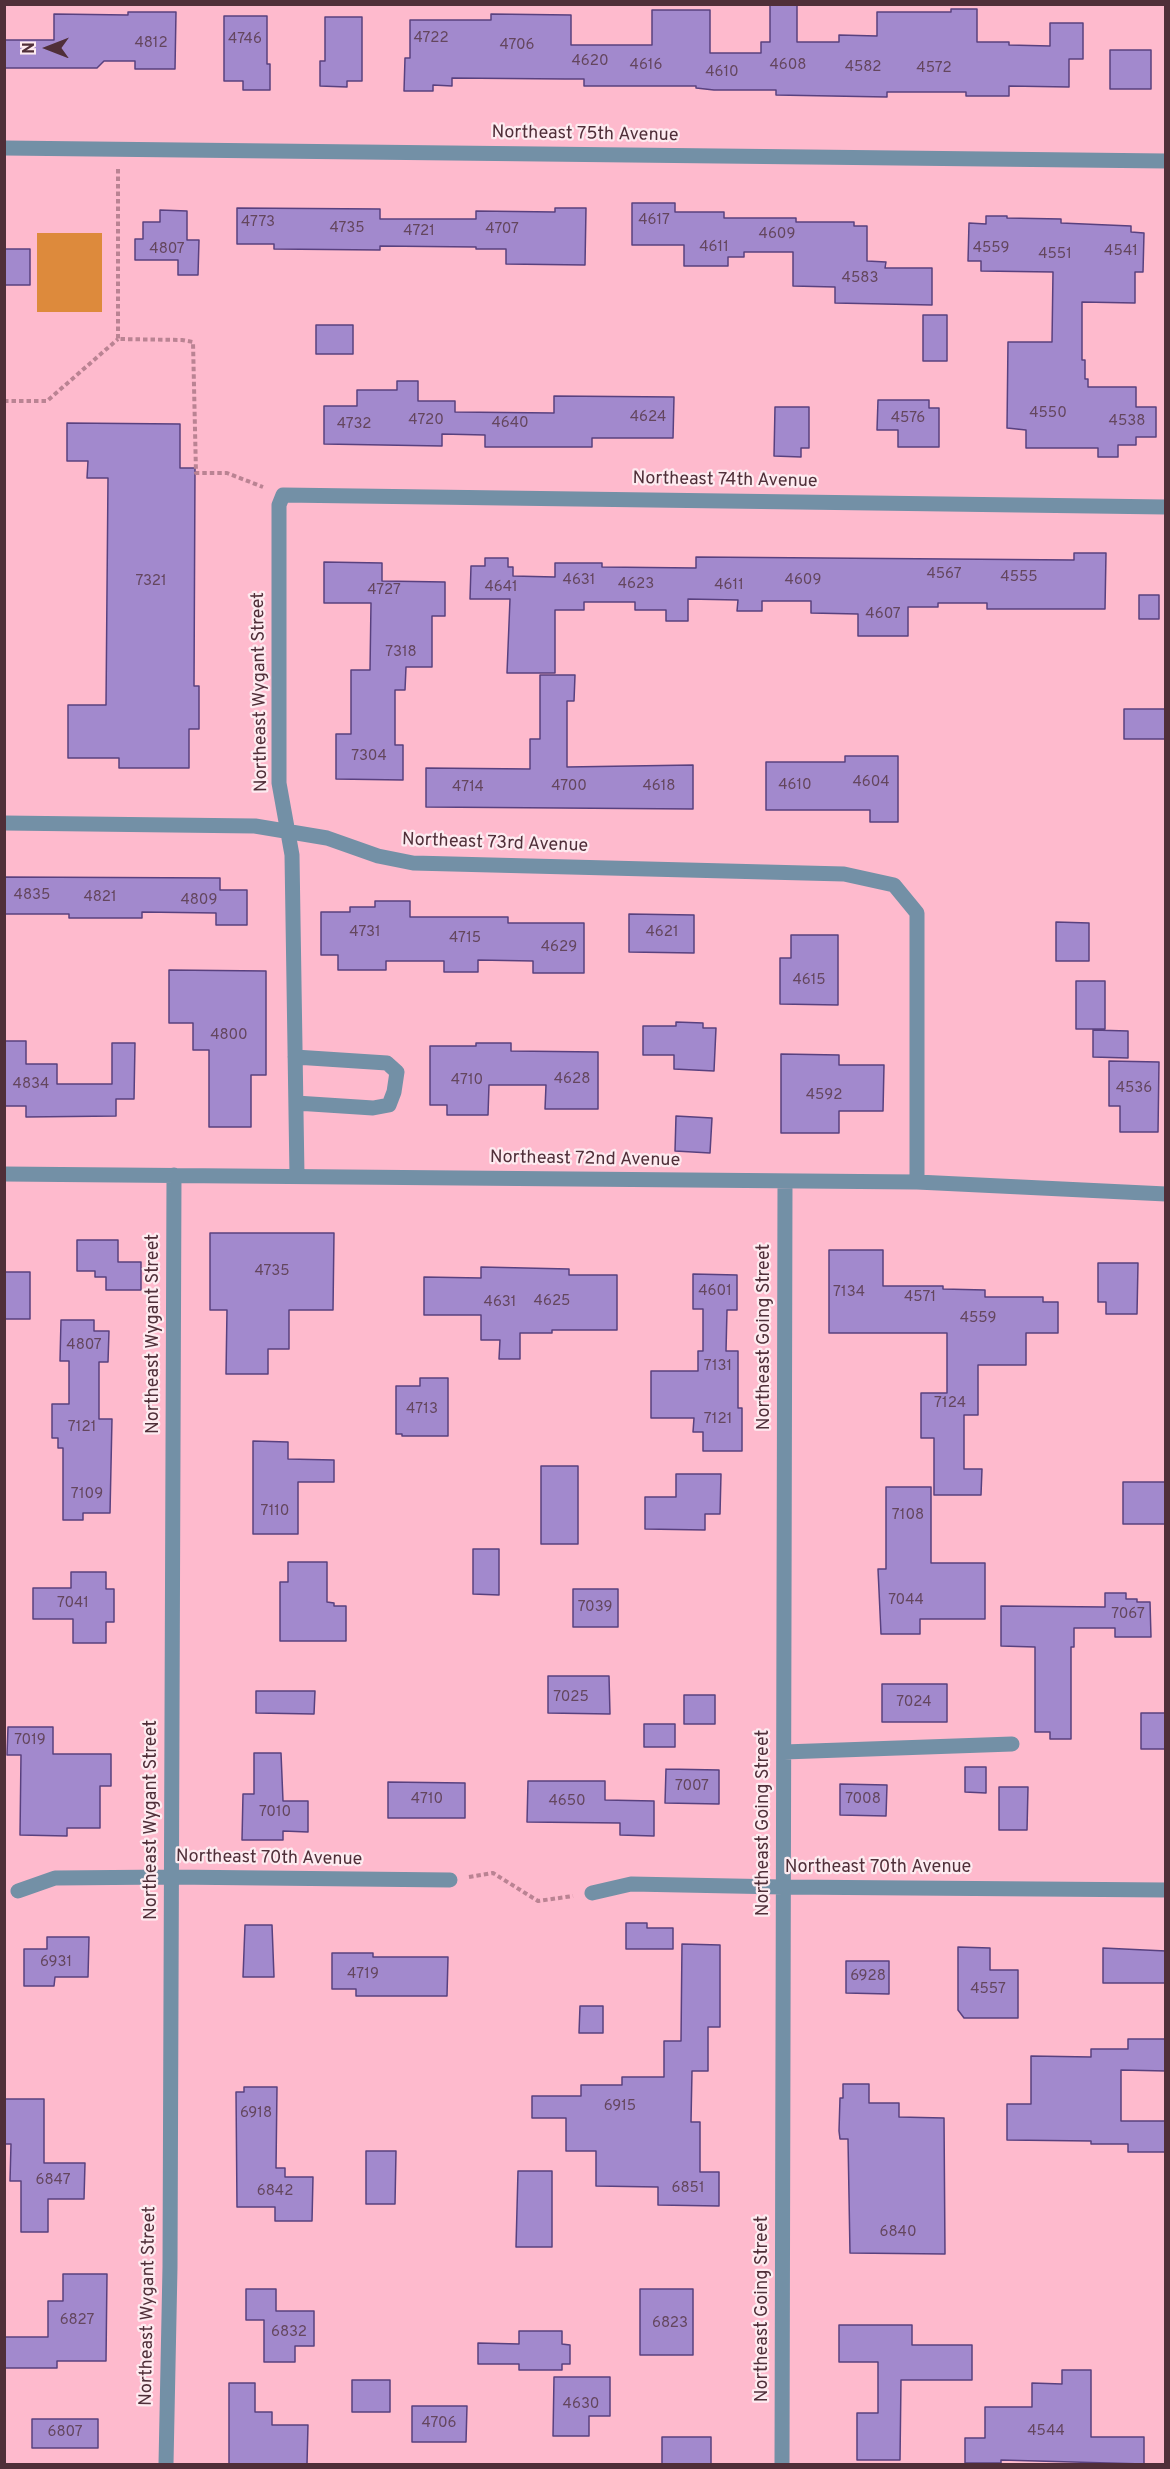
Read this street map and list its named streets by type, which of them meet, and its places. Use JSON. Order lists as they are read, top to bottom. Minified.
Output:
{"streets":{"street":["Northeast 75th Avenue","Northeast 74th Avenue","Northeast Wygant Street","Northeast 73rd Avenue","Northeast 72nd Avenue","Northeast Going Street","Northeast 70th Avenue"]},"crossings":[["Northeast 74th Avenue","Northeast Wygant Street"],["Northeast Wygant Street","Northeast 73rd Avenue"],["Northeast Wygant Street","Northeast 72nd Avenue"],["Northeast Wygant Street","Northeast 70th Avenue"],["Northeast 73rd Avenue","Northeast 72nd Avenue"],["Northeast 72nd Avenue","Northeast Going Street"],["Northeast Going Street","Northeast 70th Avenue"]],"house_numbers":["4722","4746","4812","4706","4620","4616","4608","4582","4572","4610","4617","4773","4735","4707","4721","4609","4611","4559","4807","4541","4551","4583","4550","4624","4576","4720","4538","4640","4732","4567","4555","4631","4609","7321","4623","4611","4641","4727","4607","7318","7304","4604","4610","4700","4618","4714","4835","4821","4809","4731","4621","4715","4629","4615","4800","4628","4710","4834","4536","4592","4735","4601","7134","4571","4625","4631","4559","4807","7131","7124","4713","7121","7121","7109","7110","7108","7044","7041","7039","7067","7025","7024","7019","7007","4710","7008","4650","7010","6931","4719","6928","4557","6915","6918","6847","6851","6842","6840","6827","6823","6832","4630","4706","4544","6807"],"north":"left"}
